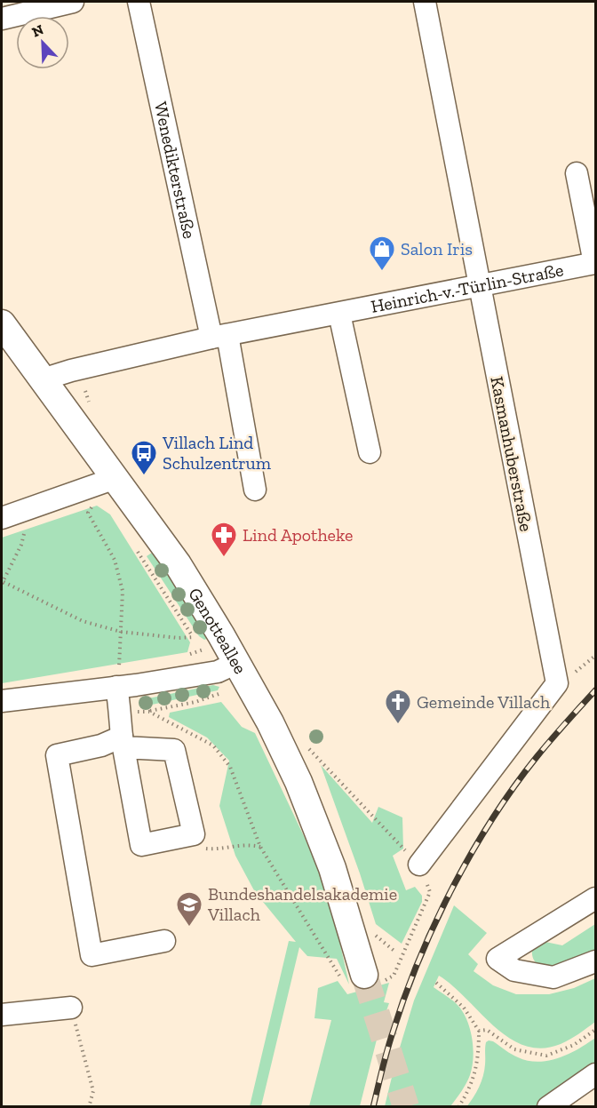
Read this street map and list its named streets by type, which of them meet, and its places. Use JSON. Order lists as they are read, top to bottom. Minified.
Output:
{"streets":{"main road":["Genotteallee"],"street":["Wenedikterstraße","Heinrich-v.-Türlin-Straße","Kasmanhuberstraße"]},"crossings":[["Wenedikterstraße","Heinrich-v.-Türlin-Straße"],["Heinrich-v.-Türlin-Straße","Kasmanhuberstraße"],["Heinrich-v.-Türlin-Straße","Genotteallee"]],"places":{"shop":["Salon Iris"],"bus stop":["Villach Lind Schulzentrum"],"pharmacy":["Lind Apotheke"],"church":["Gemeinde Villach"],"school or university":["Bundeshandelsakademie Villach"]},"north":"top left"}
